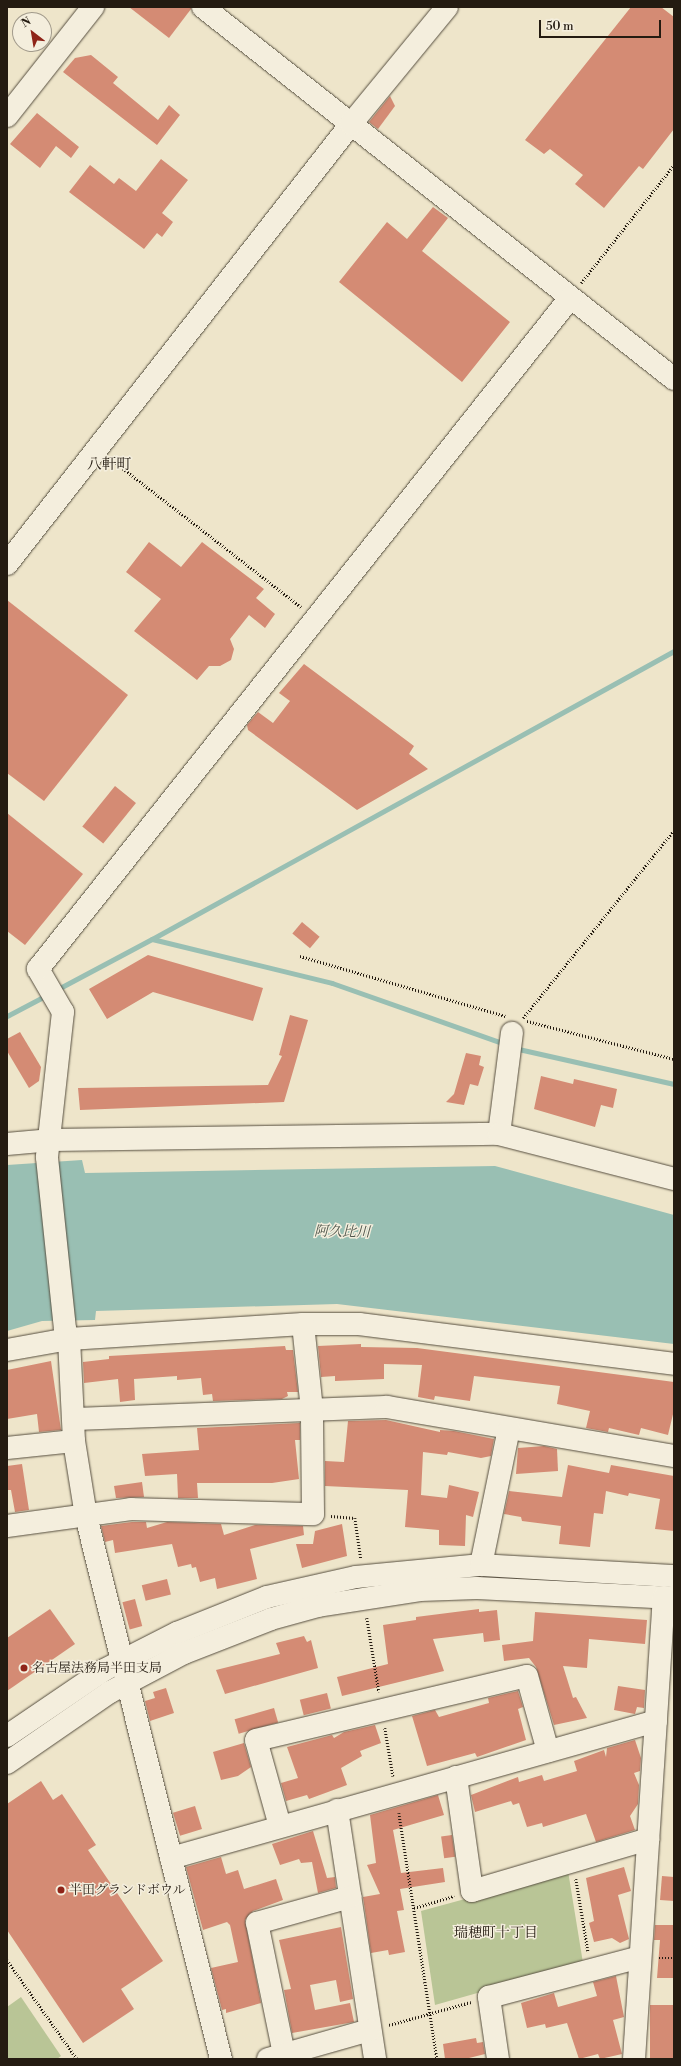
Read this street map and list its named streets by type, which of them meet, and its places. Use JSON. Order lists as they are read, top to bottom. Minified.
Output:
{"districts":["八軒町","瑞穂町十丁目"],"water":["阿久比川"],"places":["名古屋法務局半田支局","半田グランドボウル"],"scale_bar":"50 m","north":"top left"}
